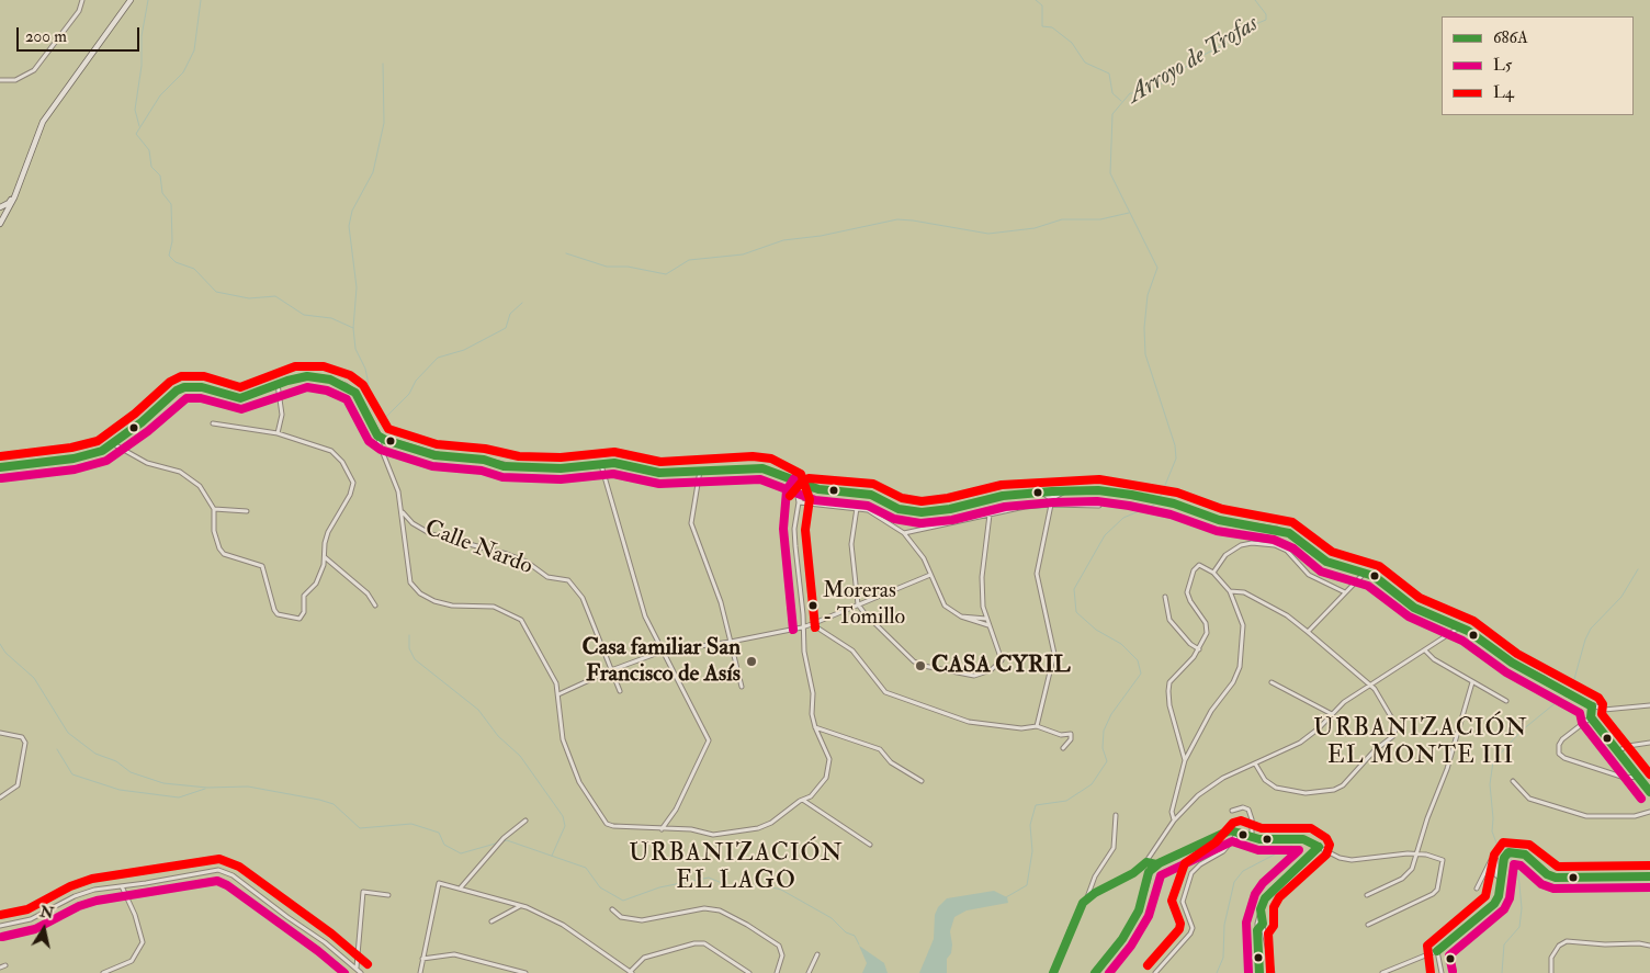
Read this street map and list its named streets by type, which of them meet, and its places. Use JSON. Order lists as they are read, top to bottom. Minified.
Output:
{"streets":{"street":["Calle Nardo"]},"districts":["URBANIZACIÓN EL MONTE III","URBANIZACIÓN EL LAGO"],"water":["Arroyo de Trofas"],"places":["Moreras - Tomillo","Casa familiar San Francisco de Asís","CASA CYRIL"],"lines":["transit line L4","transit line 686A","transit line L5"],"legend":["686A","L5","L4"],"scale_bar":"200 m","north":"top"}
